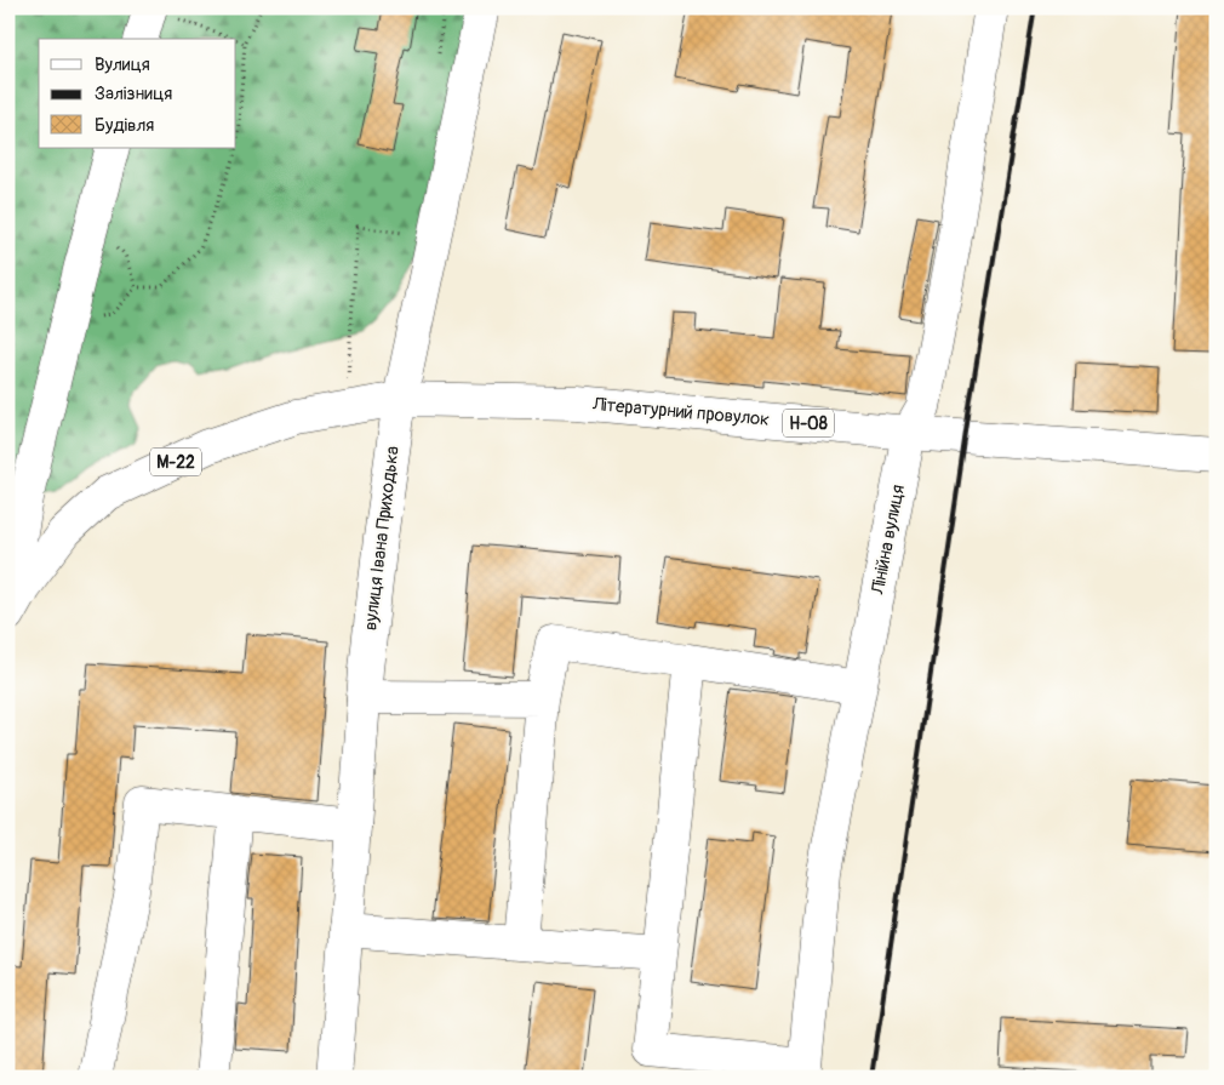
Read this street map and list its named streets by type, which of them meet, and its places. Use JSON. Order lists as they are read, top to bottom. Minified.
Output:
{"streets":{"main road":["Літературний провулок","Н-08","М-22","вулиця Івана Приходька","Лінійна вулиця"]},"crossings":[["Літературний провулок","М-22"],["Літературний провулок","вулиця Івана Приходька"],["Літературний провулок","Лінійна вулиця"],["М-22","вулиця Івана Приходька"]],"legend":["Вулиця","Залізниця","Будівля"]}
